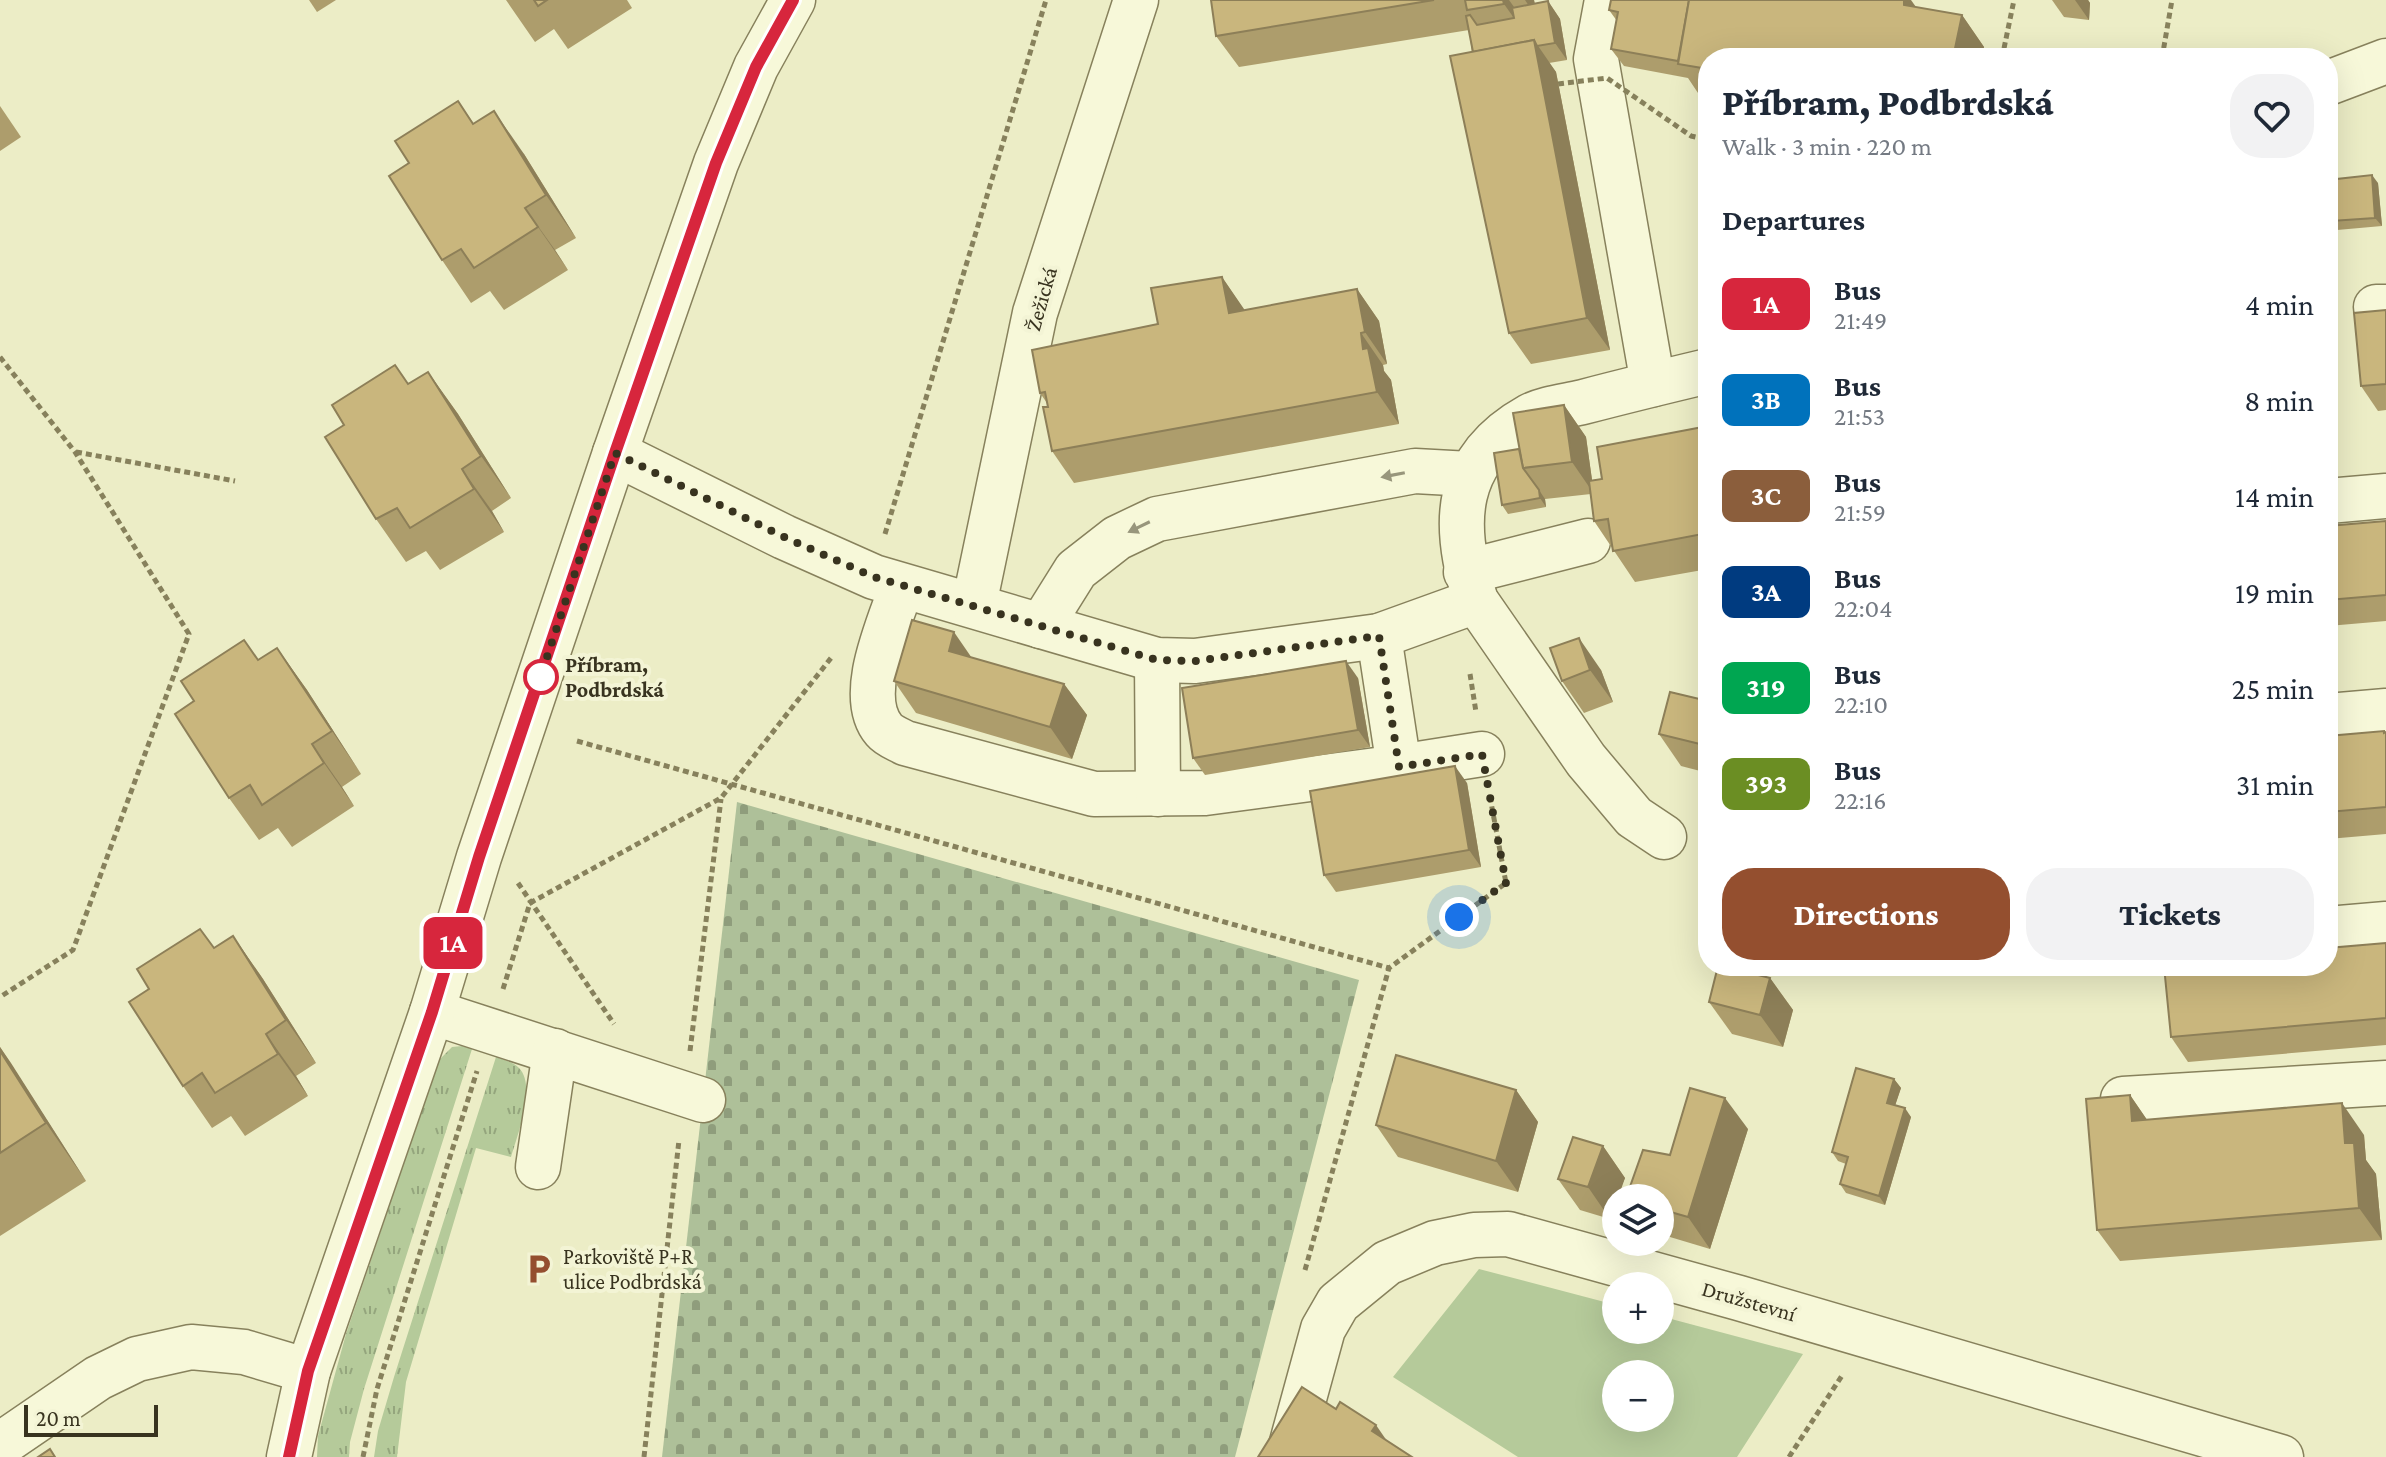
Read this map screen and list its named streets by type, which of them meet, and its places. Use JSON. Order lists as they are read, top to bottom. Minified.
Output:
{"streets":{"street":["Žežická","Družstevní"]},"places":{"other":["Příbram, Podbrdská"],"parking":["Parkoviště P+R ulice Podbrdská"]},"lines":["bus line 1A"],"scale_bar":"20 m","page":{"on_map":"1A","heading":[["Příbram, Podbrdská","Walk · 3 min · 220 m"],"Departures"],"list":[{"mark":"1A","name":"Bus","note":"21:49","value":"4 min"},{"mark":"3B","name":"Bus","note":"21:53","value":"8 min"},{"mark":"3C","name":"Bus","note":"21:59","value":"14 min"},{"mark":"3A","name":"Bus","note":"22:04","value":"19 min"},{"mark":"319","name":"Bus","note":"22:10","value":"25 min"},{"mark":"393","name":"Bus","note":"22:16","value":"31 min"}],"buttons":["Directions","Tickets"],"map_buttons":["+","−"],"scale":"20 m"}}
